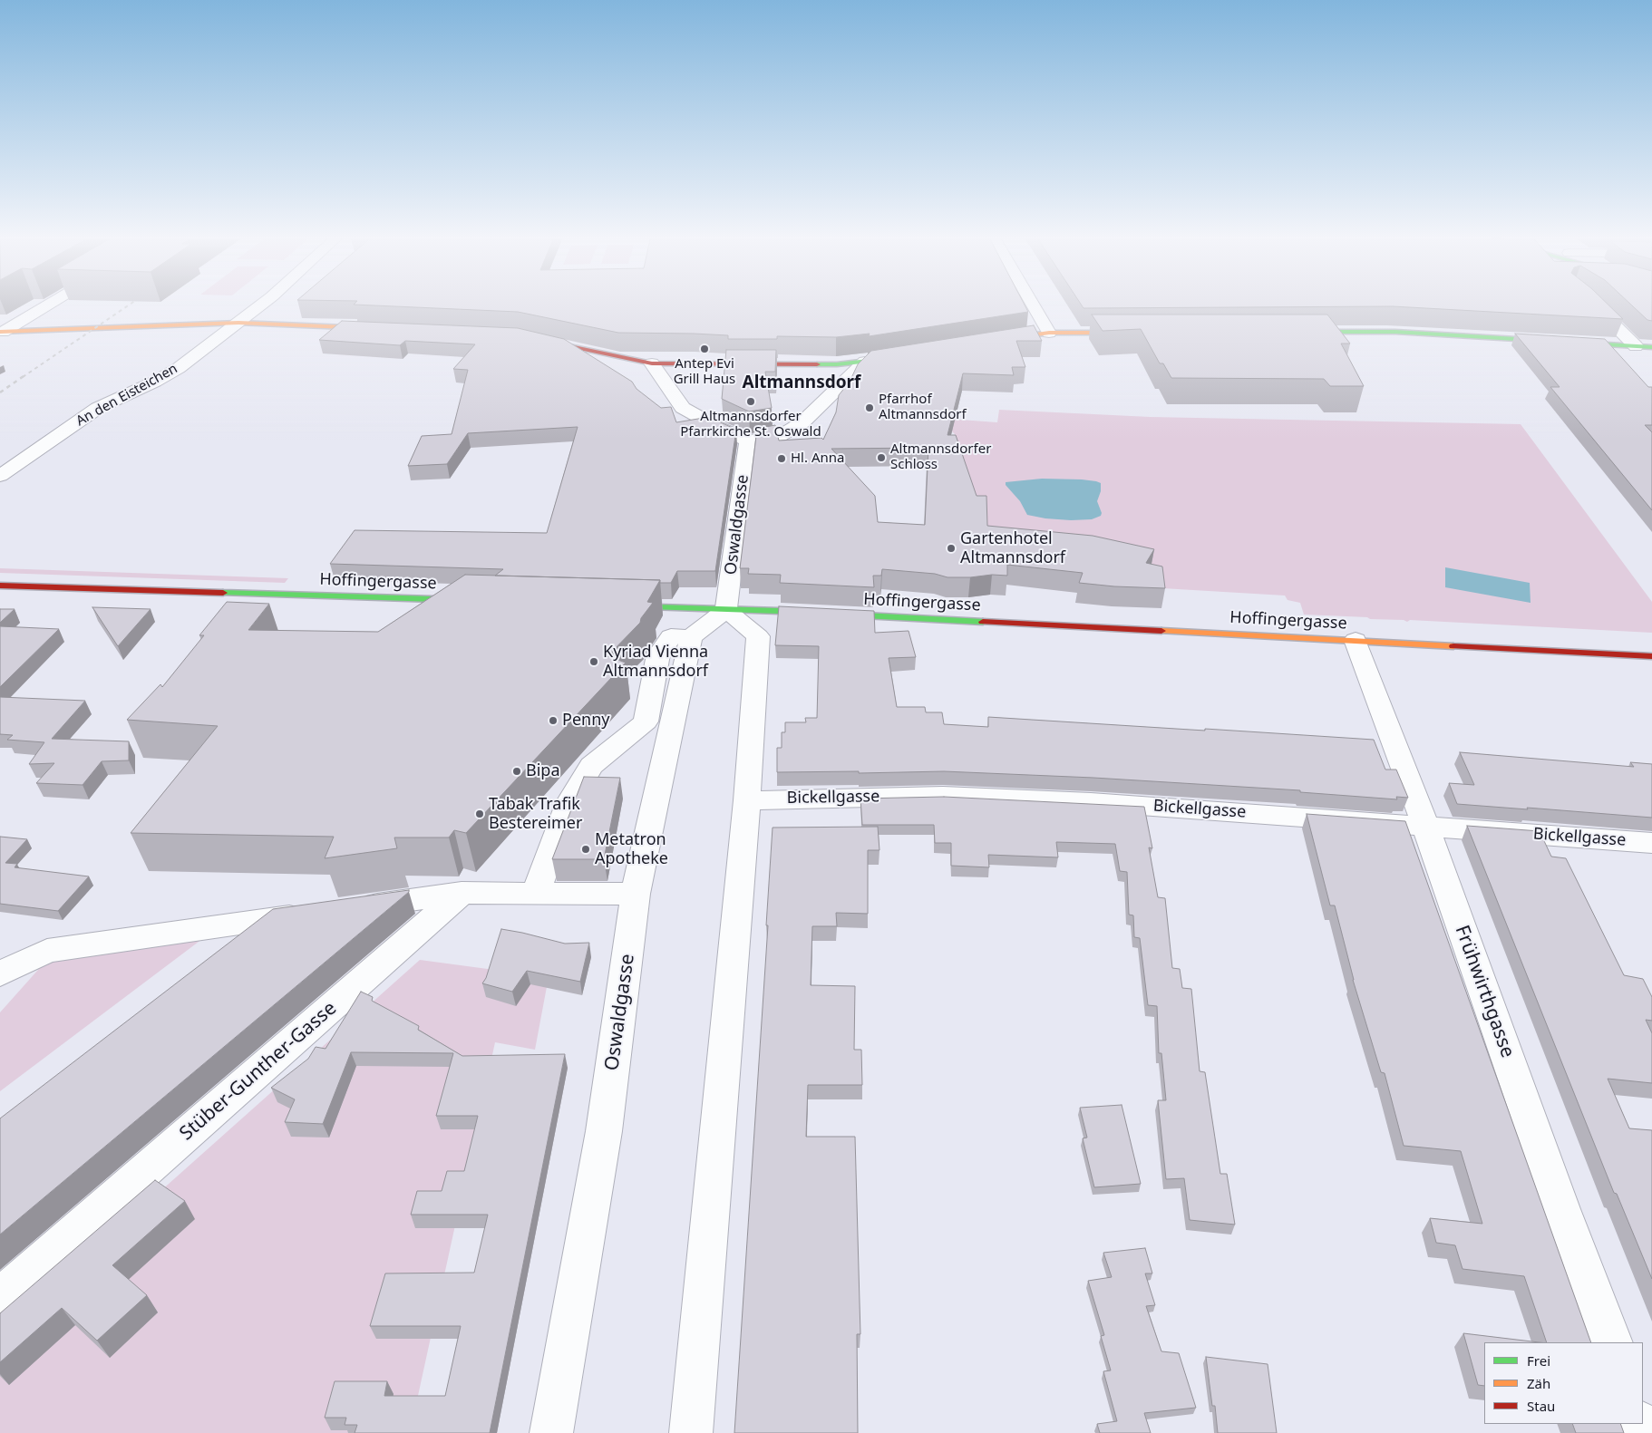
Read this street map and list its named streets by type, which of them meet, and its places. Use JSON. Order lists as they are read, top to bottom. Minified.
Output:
{"streets":{"street":["An den Eisteichen","Oswaldgasse","Hoffingergasse","Bickellgasse","Frühwirthgasse","Stüber-Gunther-Gasse"]},"crossings":[["Oswaldgasse","Hoffingergasse"],["Hoffingergasse","Frühwirthgasse"],["Bickellgasse","Frühwirthgasse"]],"districts":["Altmannsdorf"],"places":["Antep Evi Grill Haus","Altmannsdorfer Pfarrkirche St. Oswald","Pfarrhof Altmannsdorf","Altmannsdorfer Schloss","Hl. Anna","Gartenhotel Altmannsdorf","Kyriad Vienna Altmannsdorf","Penny","Bipa","Tabak Trafik Bestereimer","Metatron Apotheke"],"legend":["Frei","Zäh","Stau"]}
